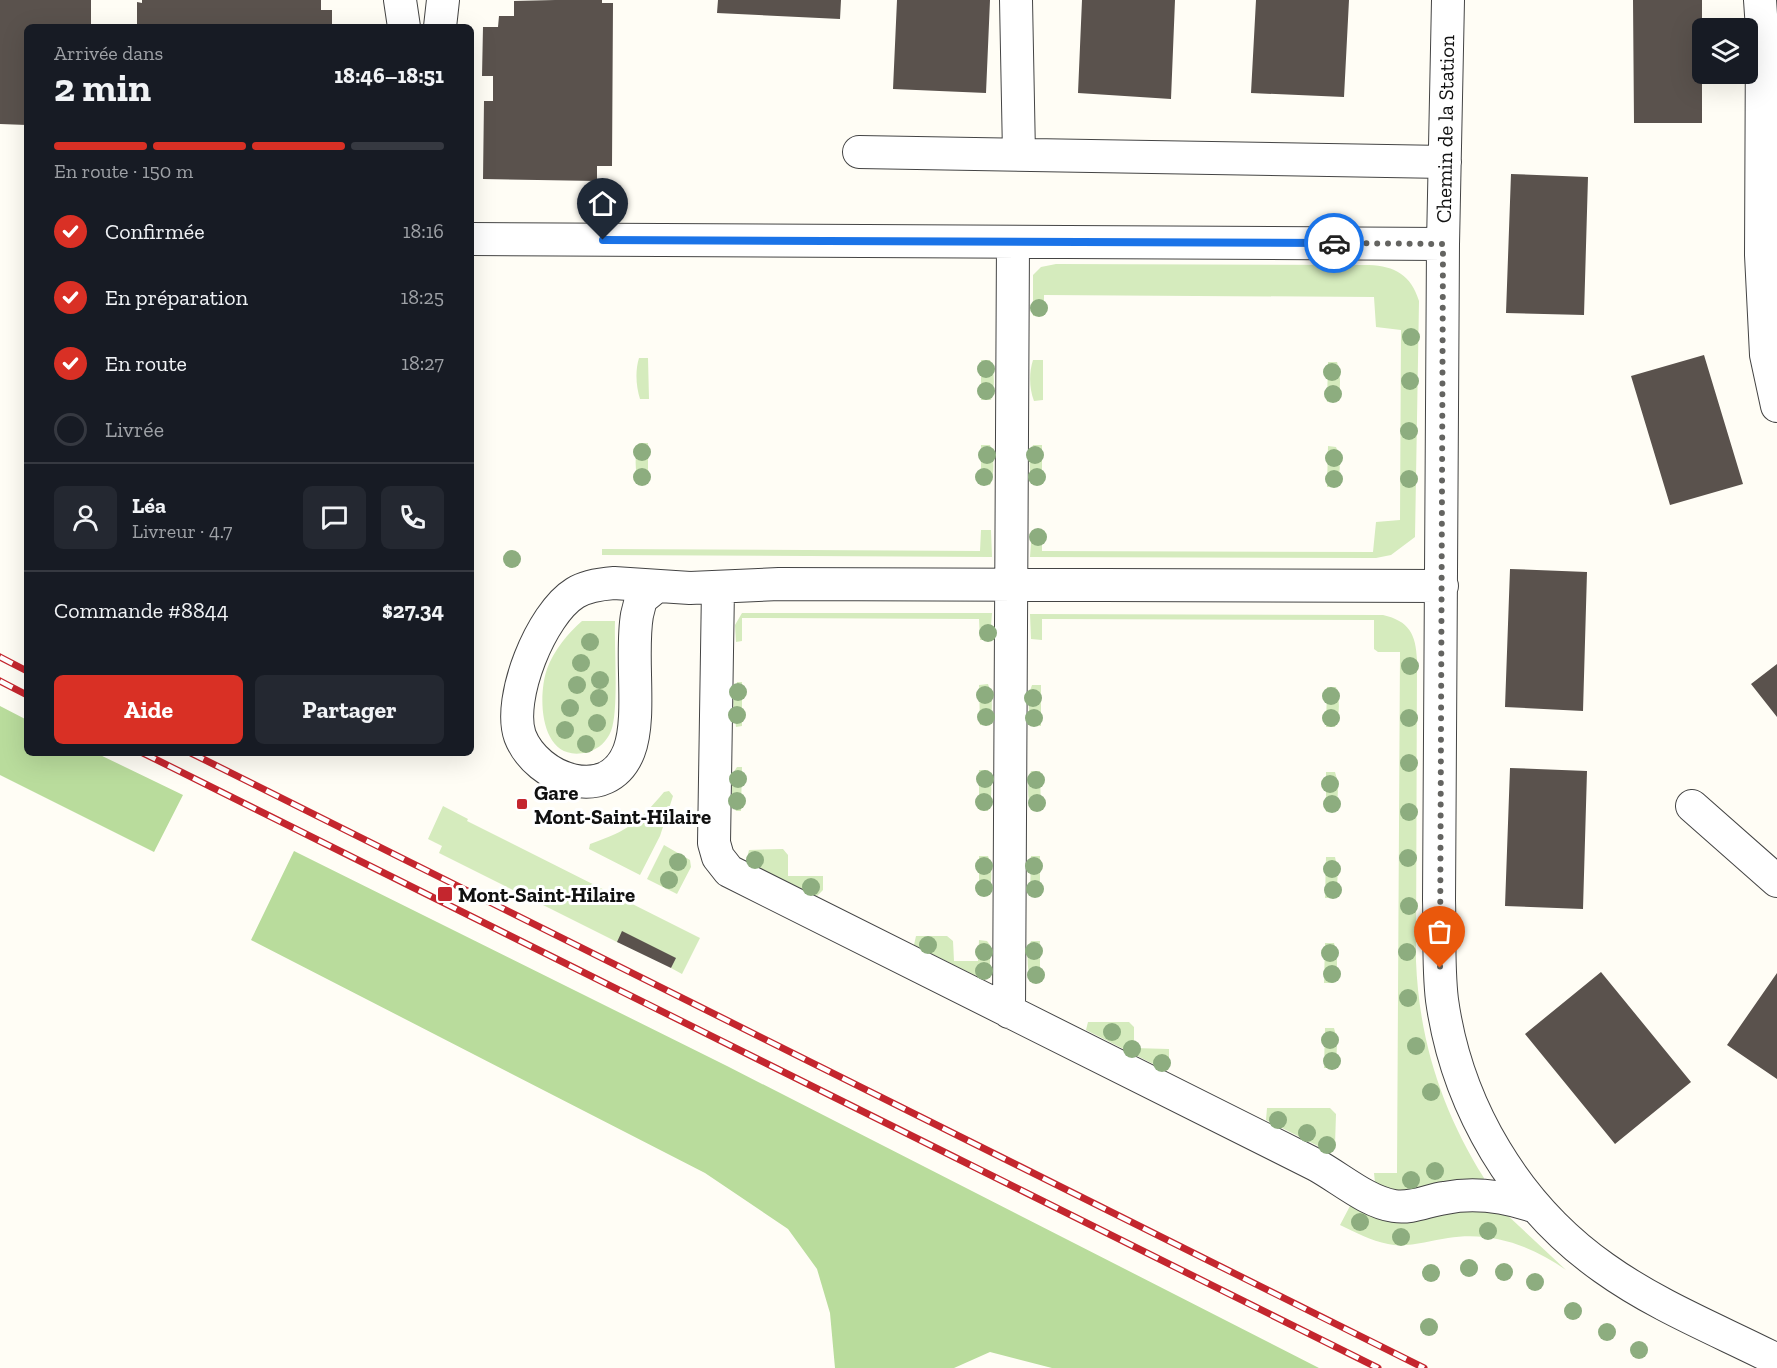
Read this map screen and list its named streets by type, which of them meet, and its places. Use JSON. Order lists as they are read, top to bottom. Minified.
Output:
{"streets":{"street":["Chemin de la Station"]},"places":{"transit":["Gare Mont-Saint-Hilaire","Mont-Saint-Hilaire"]},"page":{"heading":["2 min","Arrivée dans","18:46–18:51"],"panel":["Léa","Livreur · 4.7","Commande #8844","$27.34"],"bar":"En route · 150 m","list":[["Confirmée","18:16"],["En préparation","18:25"],["En route","18:27"],"Livrée"],"buttons":["Aide","Partager"]}}
